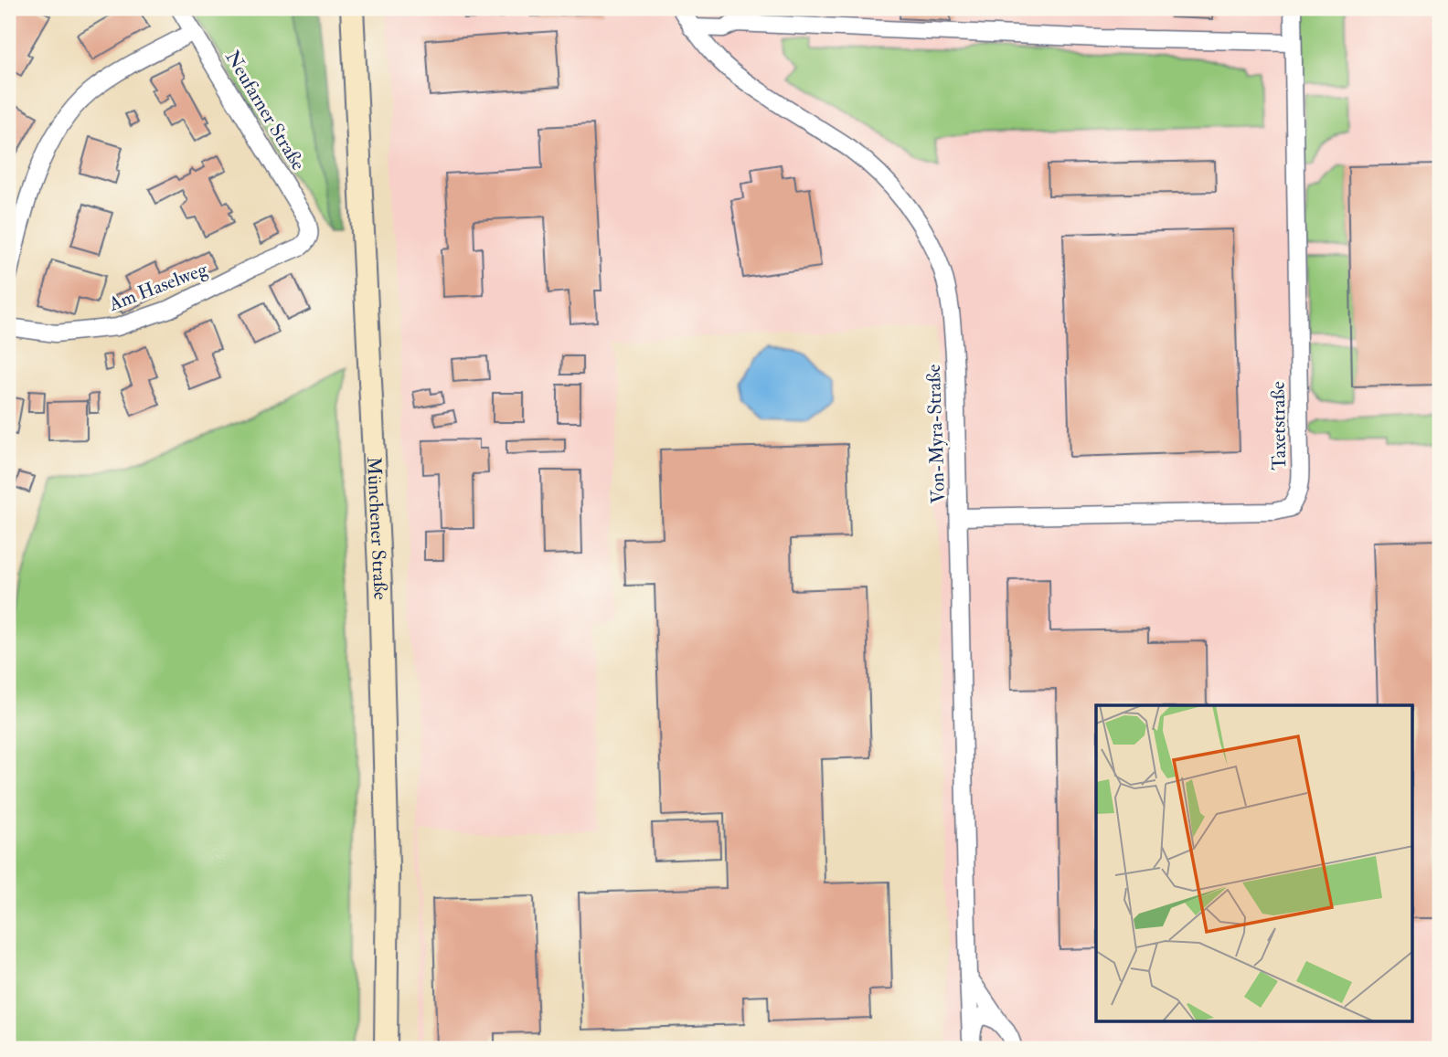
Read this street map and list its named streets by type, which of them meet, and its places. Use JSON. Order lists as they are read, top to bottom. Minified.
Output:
{"streets":{"street":["Neufarner Straße","Am Haselweg","Taxetstraße","Von-Myra-Straße","Münchener Straße"]},"crossings":[["Neufarner Straße","Am Haselweg"],["Taxetstraße","Von-Myra-Straße"]]}
